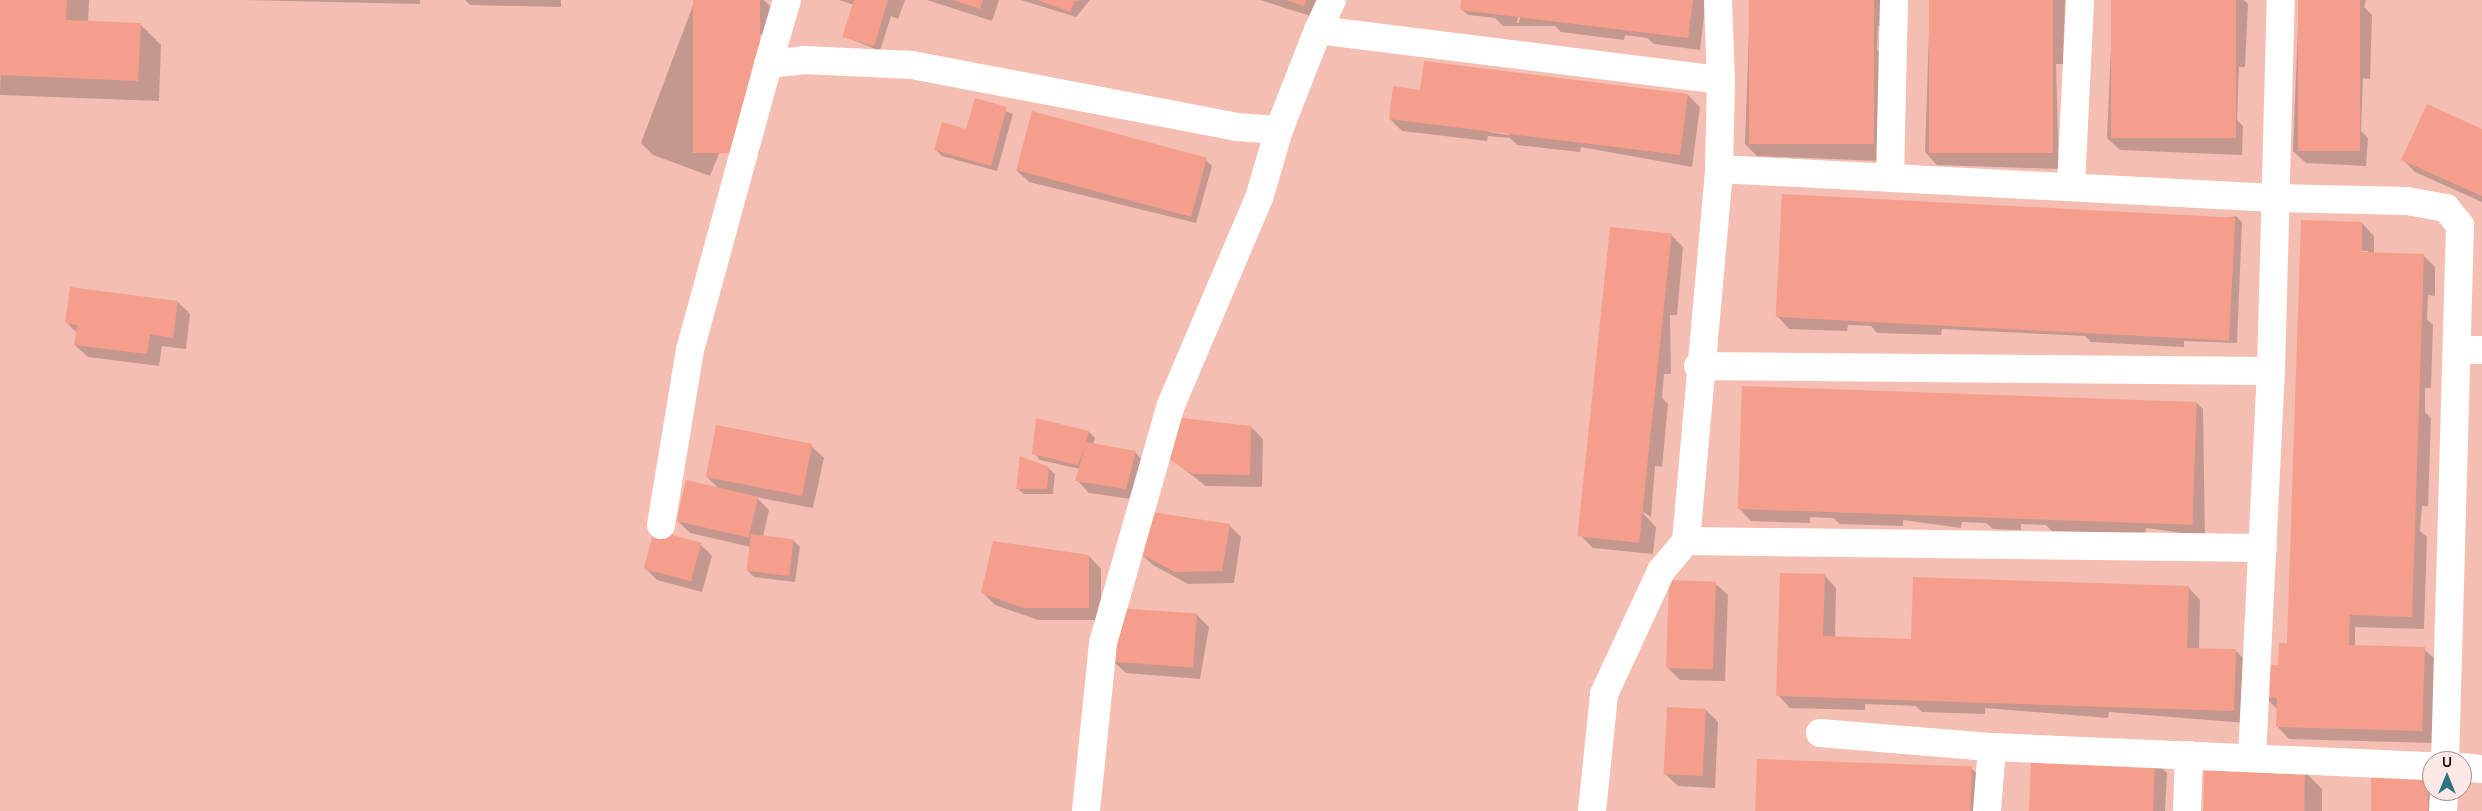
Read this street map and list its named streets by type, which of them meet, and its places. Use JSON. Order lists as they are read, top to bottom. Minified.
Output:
{"north":"top"}
